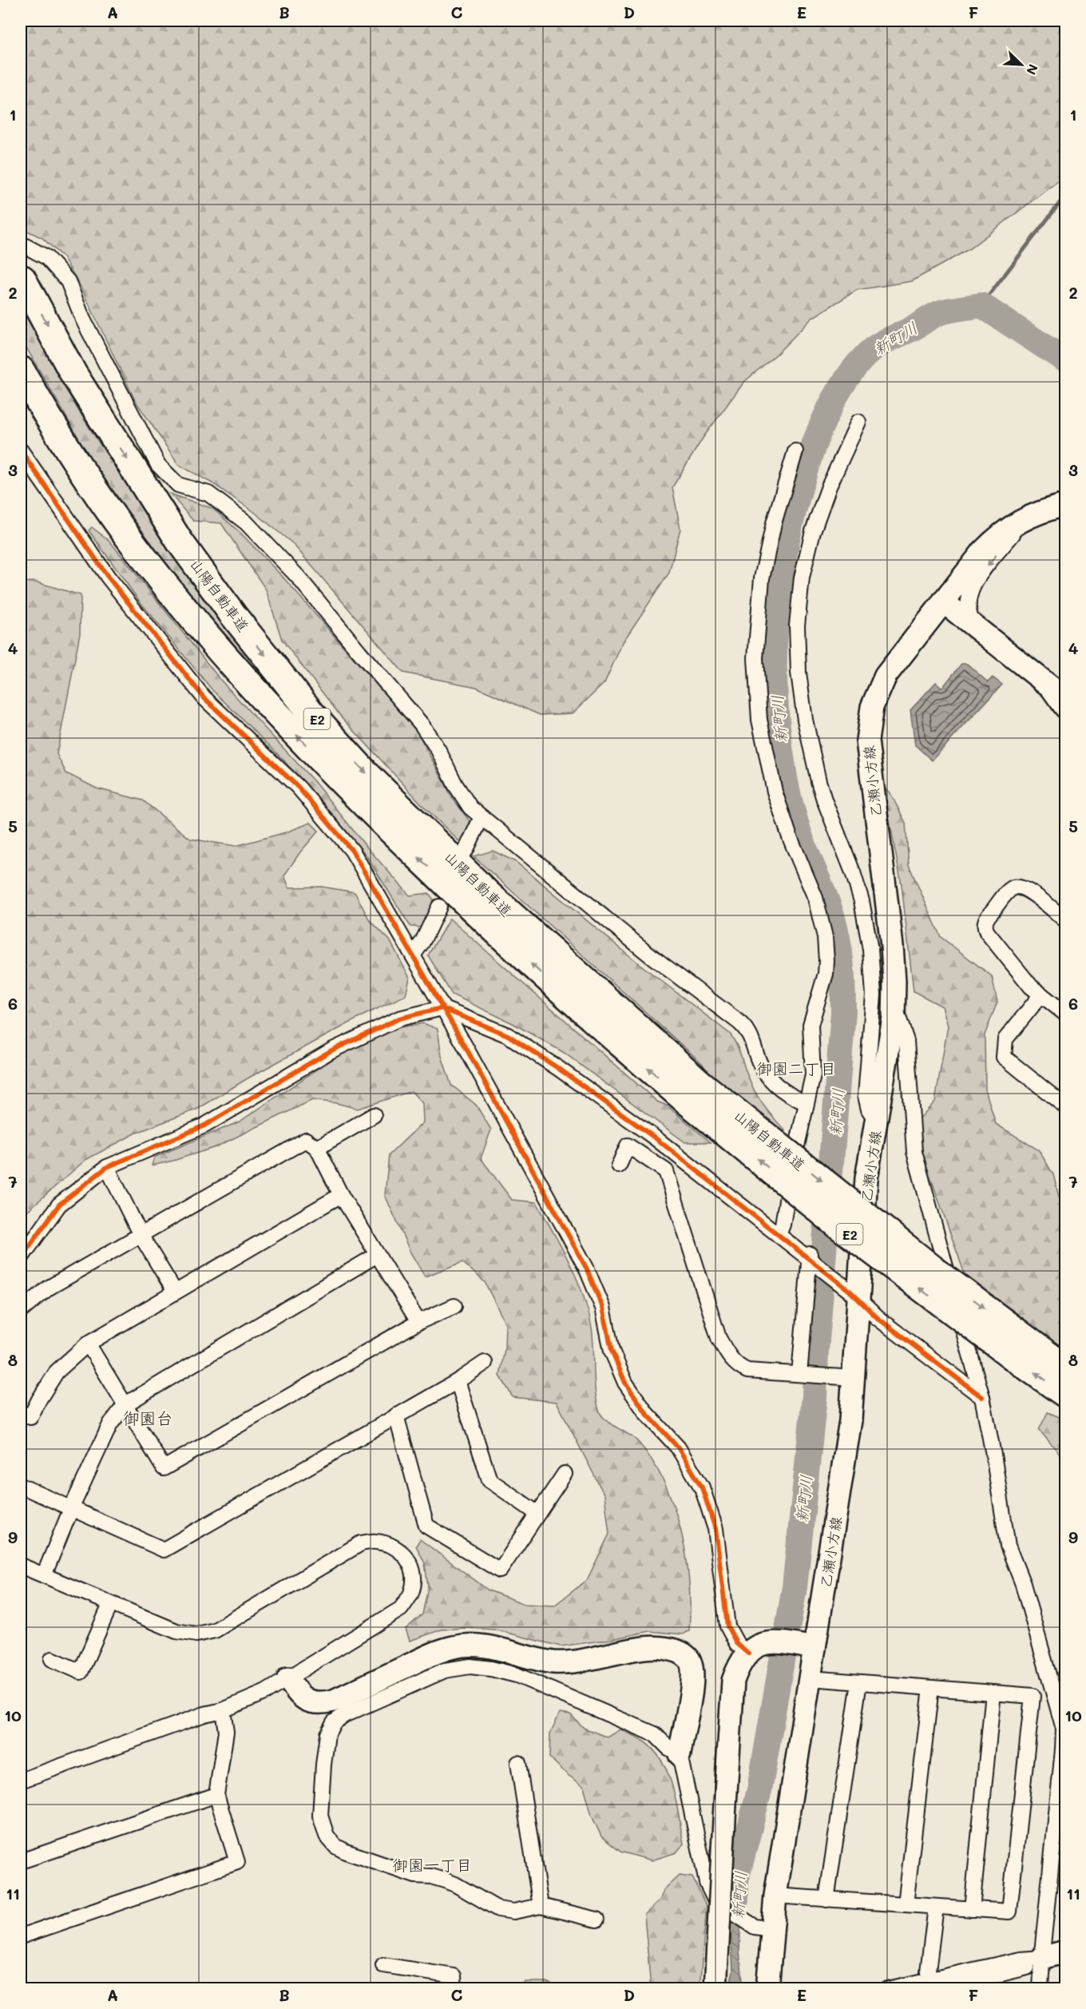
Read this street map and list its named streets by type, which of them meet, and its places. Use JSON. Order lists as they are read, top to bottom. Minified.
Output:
{"streets":{"highway":["山陽自動車道","E2"],"main road":["乙瀬小方線"]},"districts":["御園二丁目","御園台","御園一丁目"],"water":["新町川"],"north":"bottom right","grid":{"columns":["A","B","C","D","E","F"],"rows":["1","2","3","4","5","6","7","8","9","10","11"]}}
